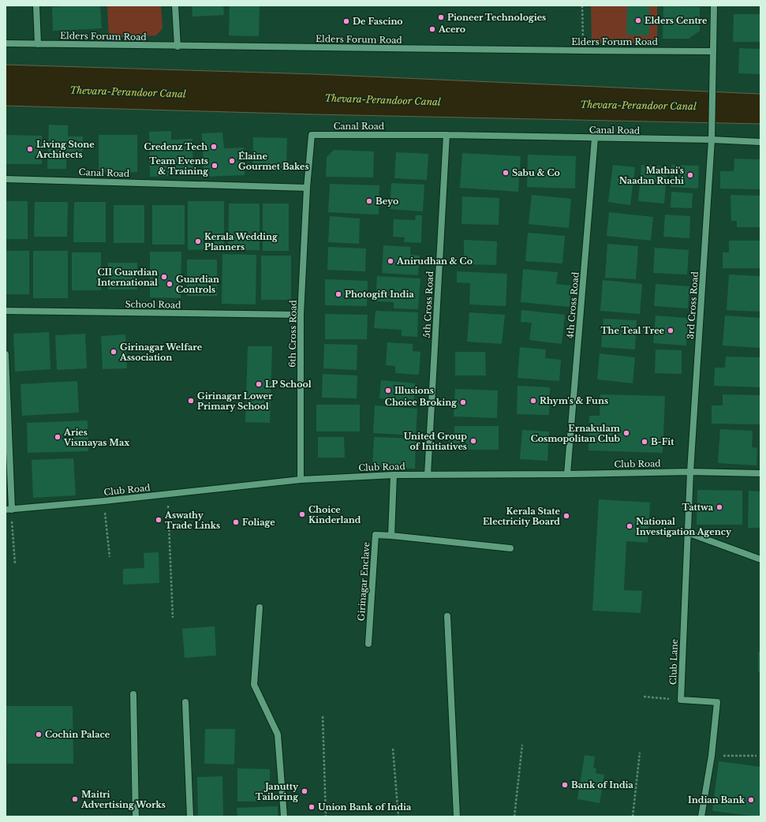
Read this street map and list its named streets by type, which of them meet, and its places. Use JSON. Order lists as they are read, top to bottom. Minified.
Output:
{"streets":{"street":["Elders Forum Road","Canal Road","School Road","5th Cross Road","4th Cross Road","3rd Cross Road","6th Cross Road","Club Road","Girinagar Enclave","Club Lane"]},"crossings":[["Elders Forum Road","3rd Cross Road"],["Canal Road","5th Cross Road"],["Canal Road","4th Cross Road"],["Canal Road","3rd Cross Road"],["Canal Road","6th Cross Road"],["School Road","6th Cross Road"],["5th Cross Road","Club Road"],["4th Cross Road","Club Road"],["3rd Cross Road","Club Road"],["3rd Cross Road","Club Lane"],["6th Cross Road","Club Road"],["Club Road","Club Lane"]],"water":["Thevara-Perandoor Canal"],"places":["Pioneer Technologies","Elders Centre","De Fascino","Acero","Credenz Tech","Living Stone Architects","Élaine Gourmet Bakes","Team Events & Training","Sabu & Co","Mathai's Naadan Ruchi","Beyo","Kerala Wedding Planners","Anirudhan & Co","CII Guardian International","Guardian Controls","Photogift India","The Teal Tree","Girinagar Welfare Association","LP School","Illusions","Girinagar Lower Primary School","Rhym's & Funs","Choice Broking","Ernakulam Cosmopolitan Club","Aries Vismayas Max","United Group of Initiatives","B-Fit","Tattwa","Choice Kinderland","Kerala State Electricity Board","Aswathy Trade Links","Foliage","National Investigation Agency","Cochin Palace","Bank of India","Janutty Tailoring","Maitri Advertising Works","Indian Bank","Union Bank of India"]}
